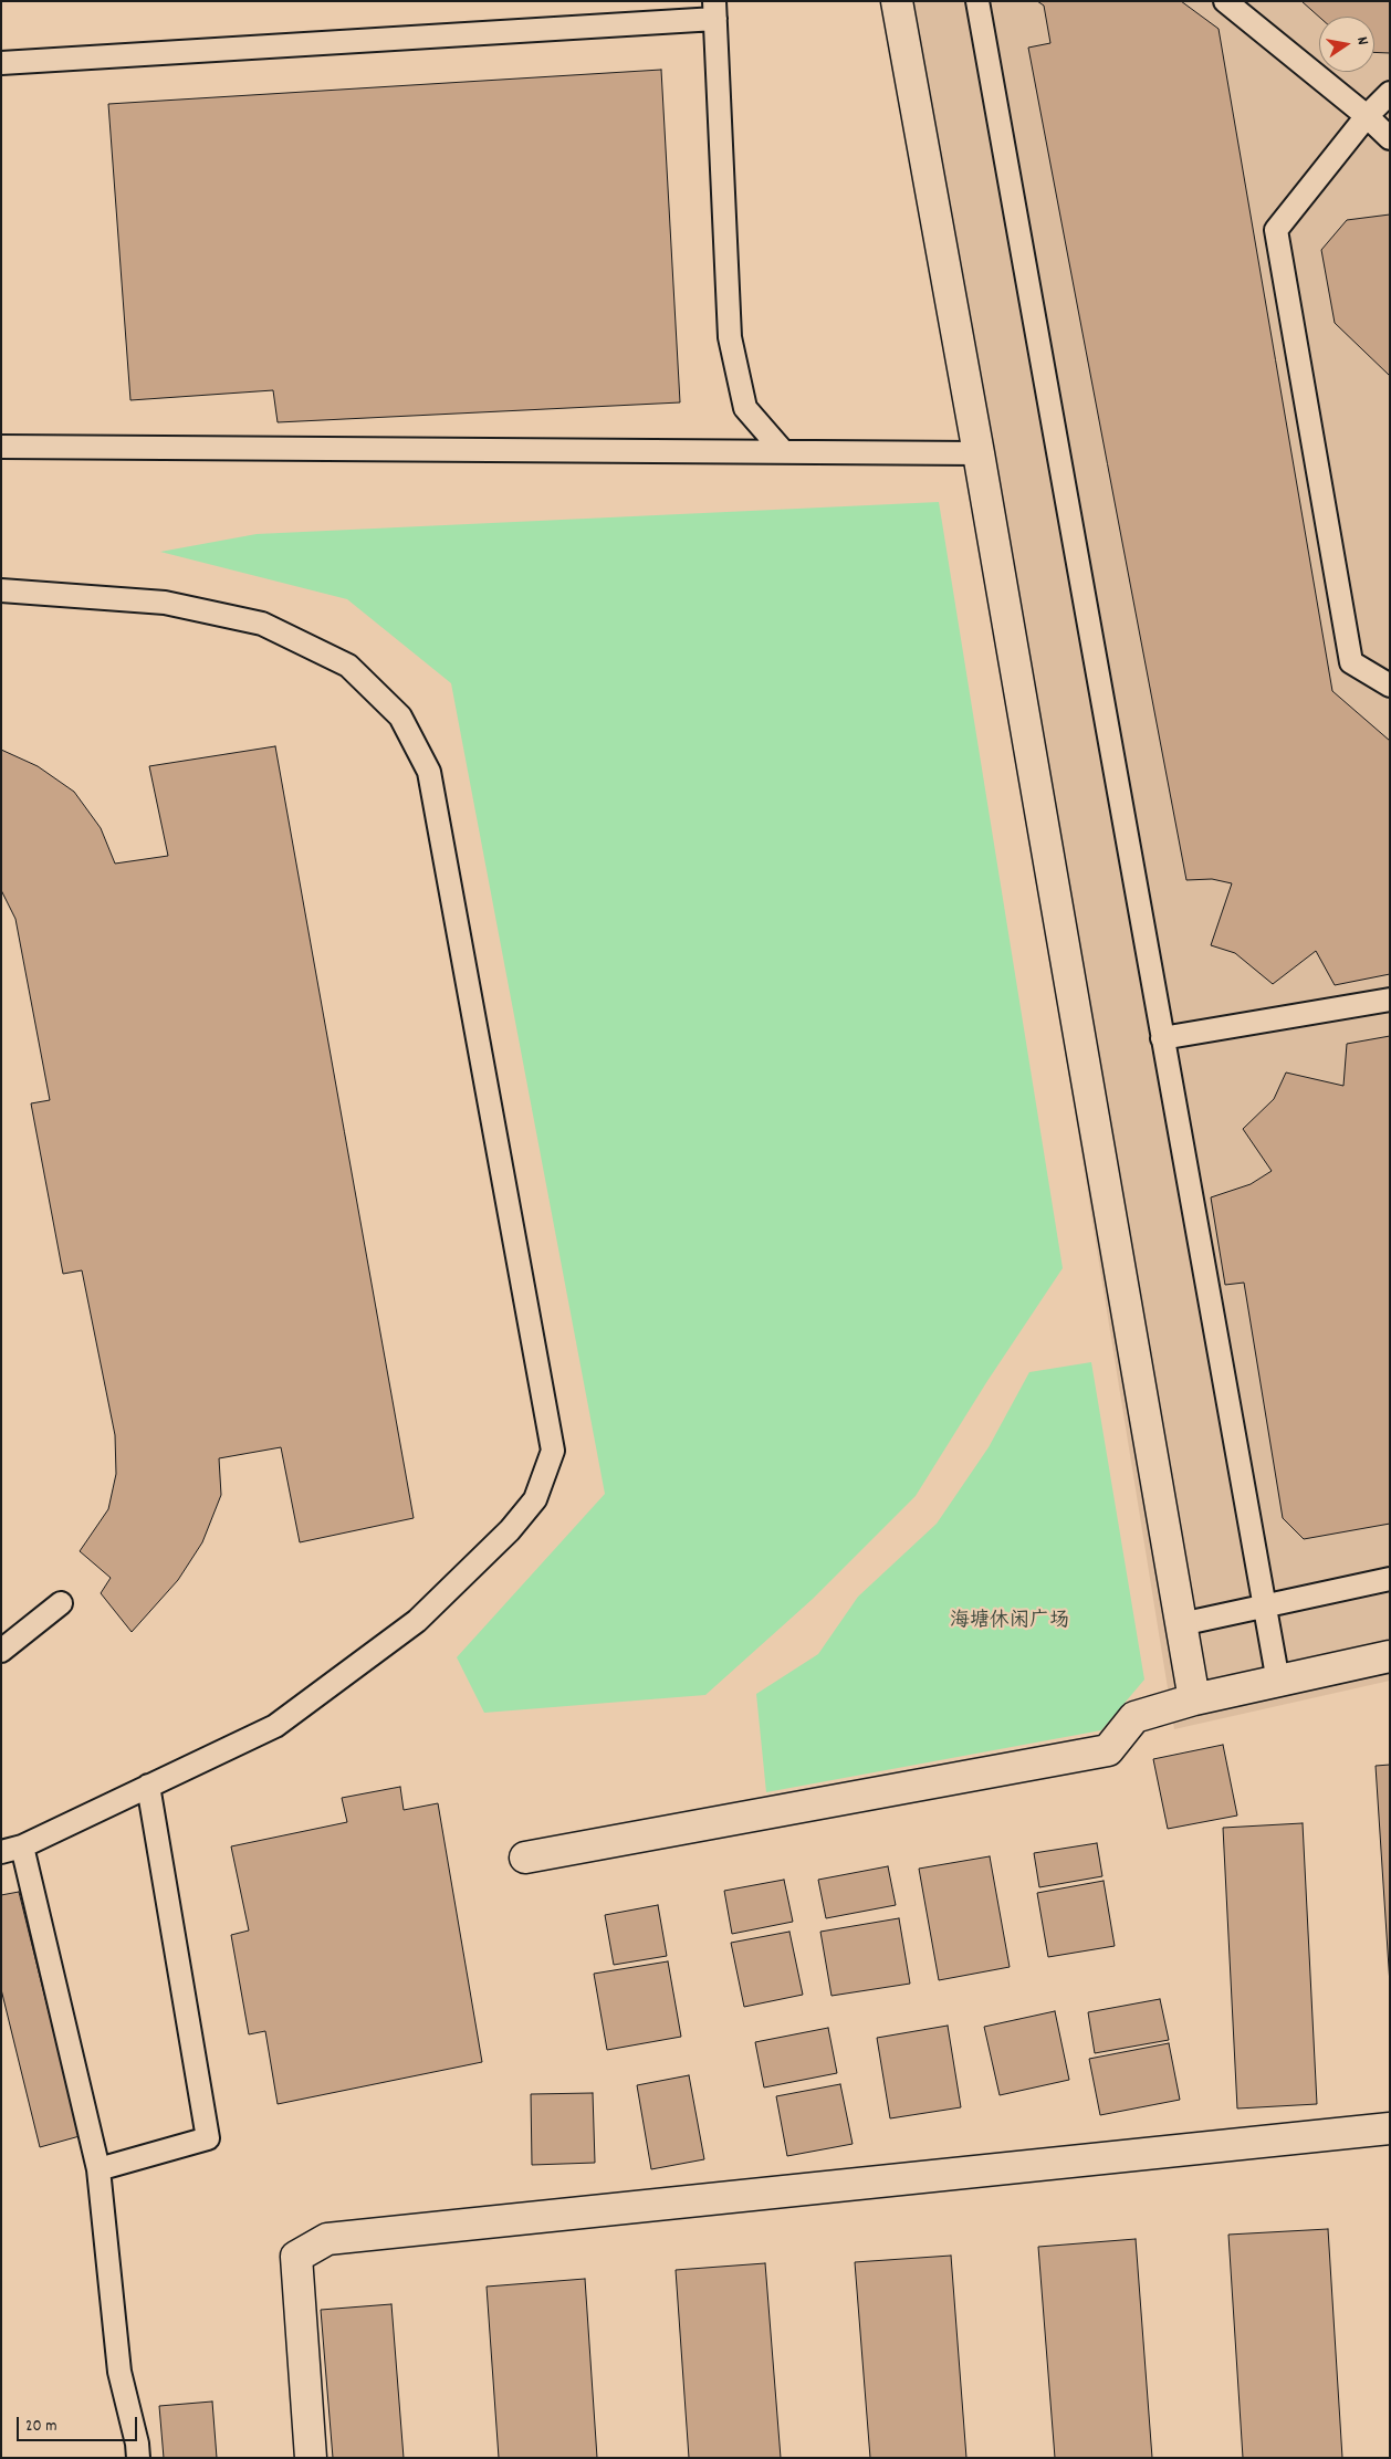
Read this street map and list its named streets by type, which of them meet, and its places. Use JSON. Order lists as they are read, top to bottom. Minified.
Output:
{"parks":["海塘休闲广场"],"scale_bar":"20 m","north":"right"}
